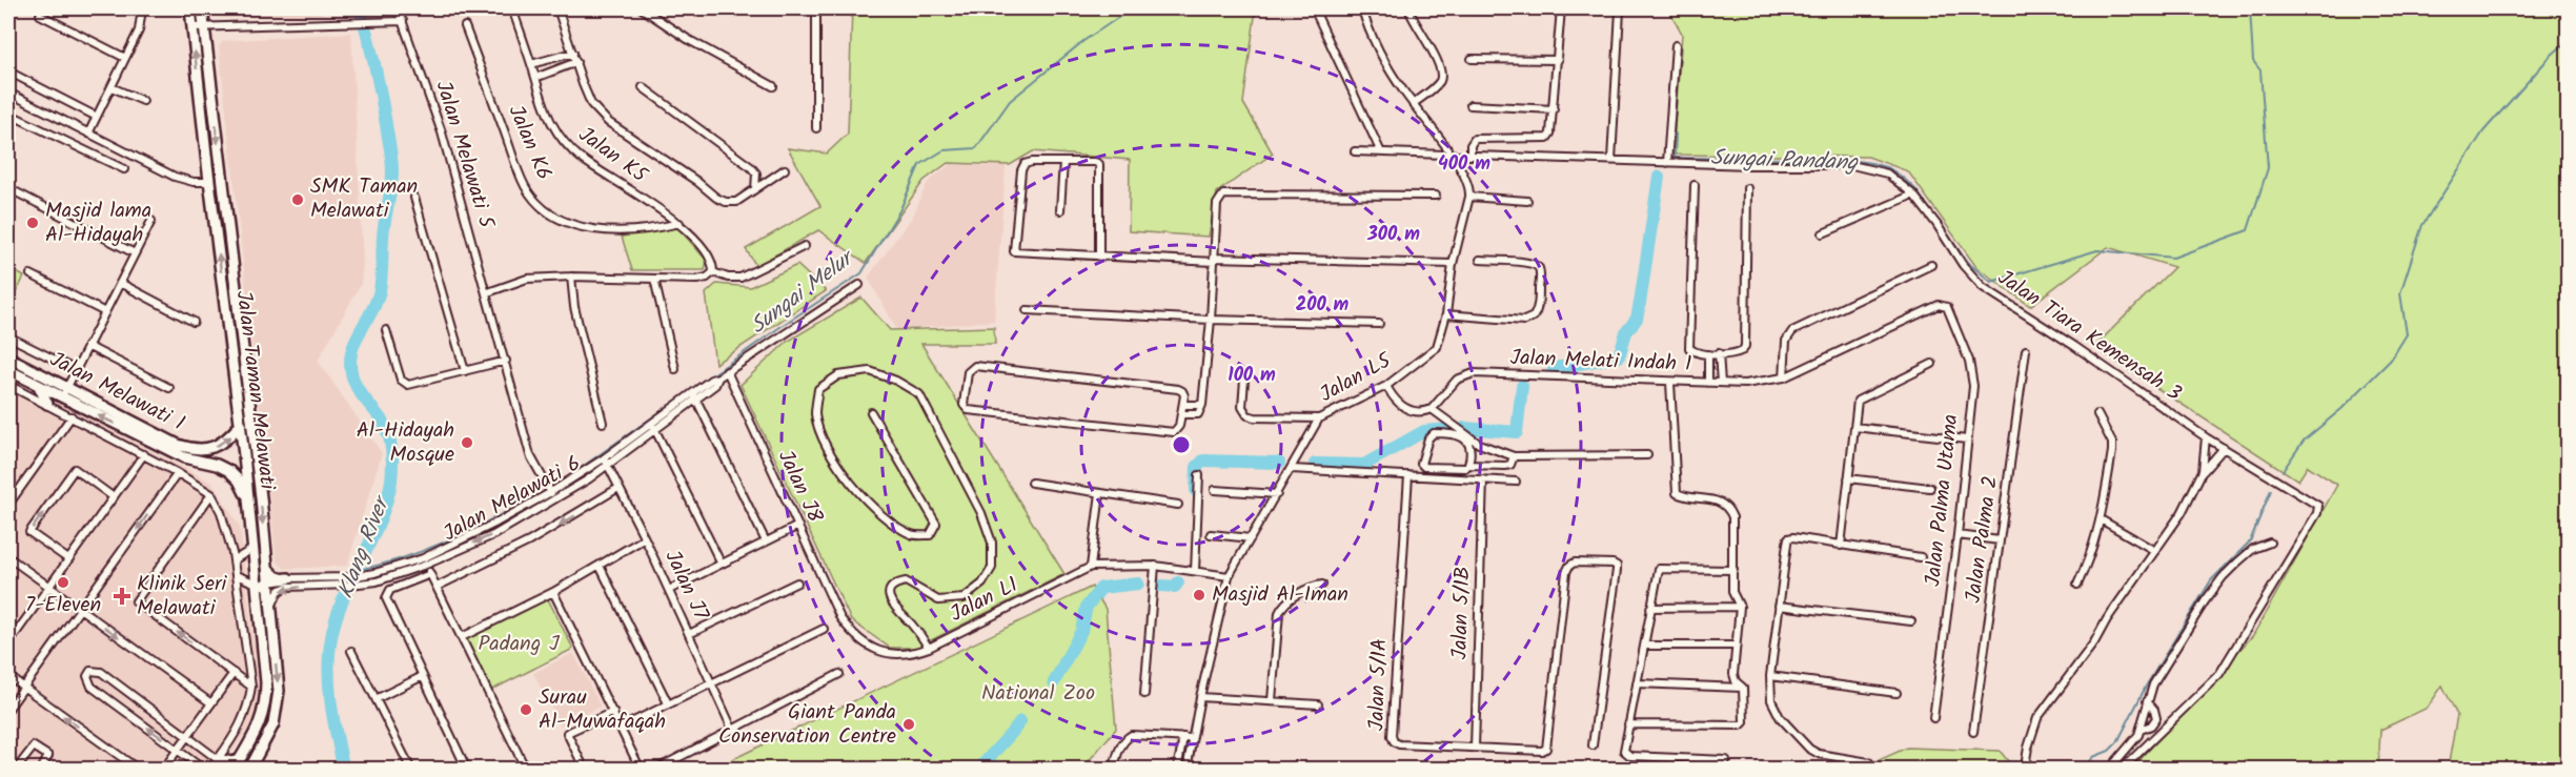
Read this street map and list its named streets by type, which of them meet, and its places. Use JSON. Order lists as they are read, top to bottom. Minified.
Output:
{"streets":{"main road":["Jalan Taman Melawati","Jalan Melawati 1"],"street":["Jalan K6","Jalan Melawati 5","Jalan K5","Jalan Tiara Kemensah 3","Jalan Melati Indah 1","Jalan L5","Jalan J8","Jalan Melawati 6","Jalan Palma Utama","Jalan Palma 2","Jalan J7","Jalan L1","Jalan 5/1B","Jalan 5/1A"]},"crossings":[["Jalan K6","Jalan K5"],["Jalan Melawati 5","Jalan Melawati 6"],["Jalan Melati Indah 1","Jalan Palma Utama"],["Jalan L5","Jalan L1"],["Jalan Taman Melawati","Jalan Melawati 1"],["Jalan Taman Melawati","Jalan Melawati 6"],["Jalan J8","Jalan Melawati 6"],["Jalan J8","Jalan L1"],["Jalan Melawati 6","Jalan J7"],["Jalan 5/1B","Jalan 5/1A"]],"water":["Sungai Pandang","Sungai Melur","Klang River"],"parks":["Padang J","National Zoo"],"places":{"other":["SMK Taman Melawati","Masjid lama Al-Hidayah","Al-Hidayah Mosque","7-Eleven","Masjid Al-Iman","Surau Al-Muwafaqah","Giant Panda Conservation Centre"],"health":["Klinik Seri Melawati"]},"rings":["400 m","300 m","200 m","100 m"]}
